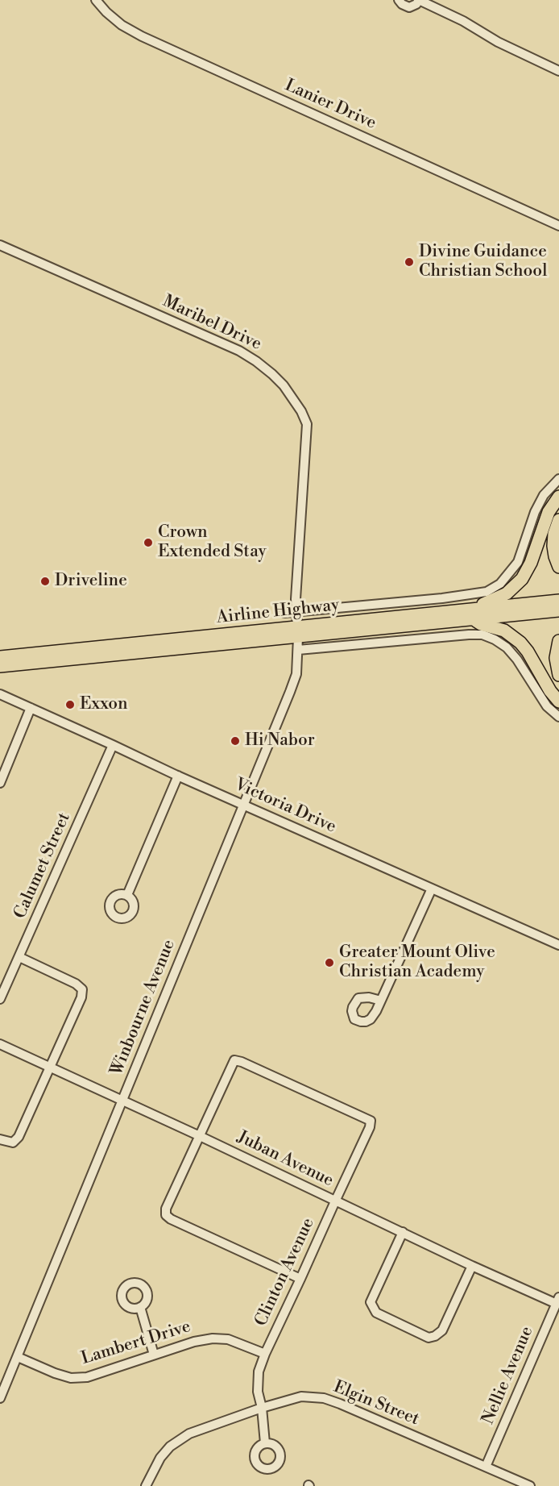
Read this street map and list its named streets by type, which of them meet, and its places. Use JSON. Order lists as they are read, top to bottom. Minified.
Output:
{"streets":{"highway":["Airline Highway"],"street":["Lanier Drive","Maribel Drive","Victoria Drive","Calumet Street","Winbourne Avenue","Juban Avenue","Clinton Avenue","Lambert Drive","Nellie Avenue","Elgin Street"]},"crossings":[["Maribel Drive","Airline Highway"],["Maribel Drive","Winbourne Avenue"],["Airline Highway","Winbourne Avenue"],["Victoria Drive","Calumet Street"],["Victoria Drive","Winbourne Avenue"],["Winbourne Avenue","Juban Avenue"],["Winbourne Avenue","Lambert Drive"],["Juban Avenue","Clinton Avenue"],["Juban Avenue","Nellie Avenue"],["Clinton Avenue","Lambert Drive"],["Clinton Avenue","Elgin Street"],["Nellie Avenue","Elgin Street"]],"places":["Divine Guidance Christian School","Crown Extended Stay","Driveline","Exxon","Hi Nabor","Greater Mount Olive Christian Academy"]}
